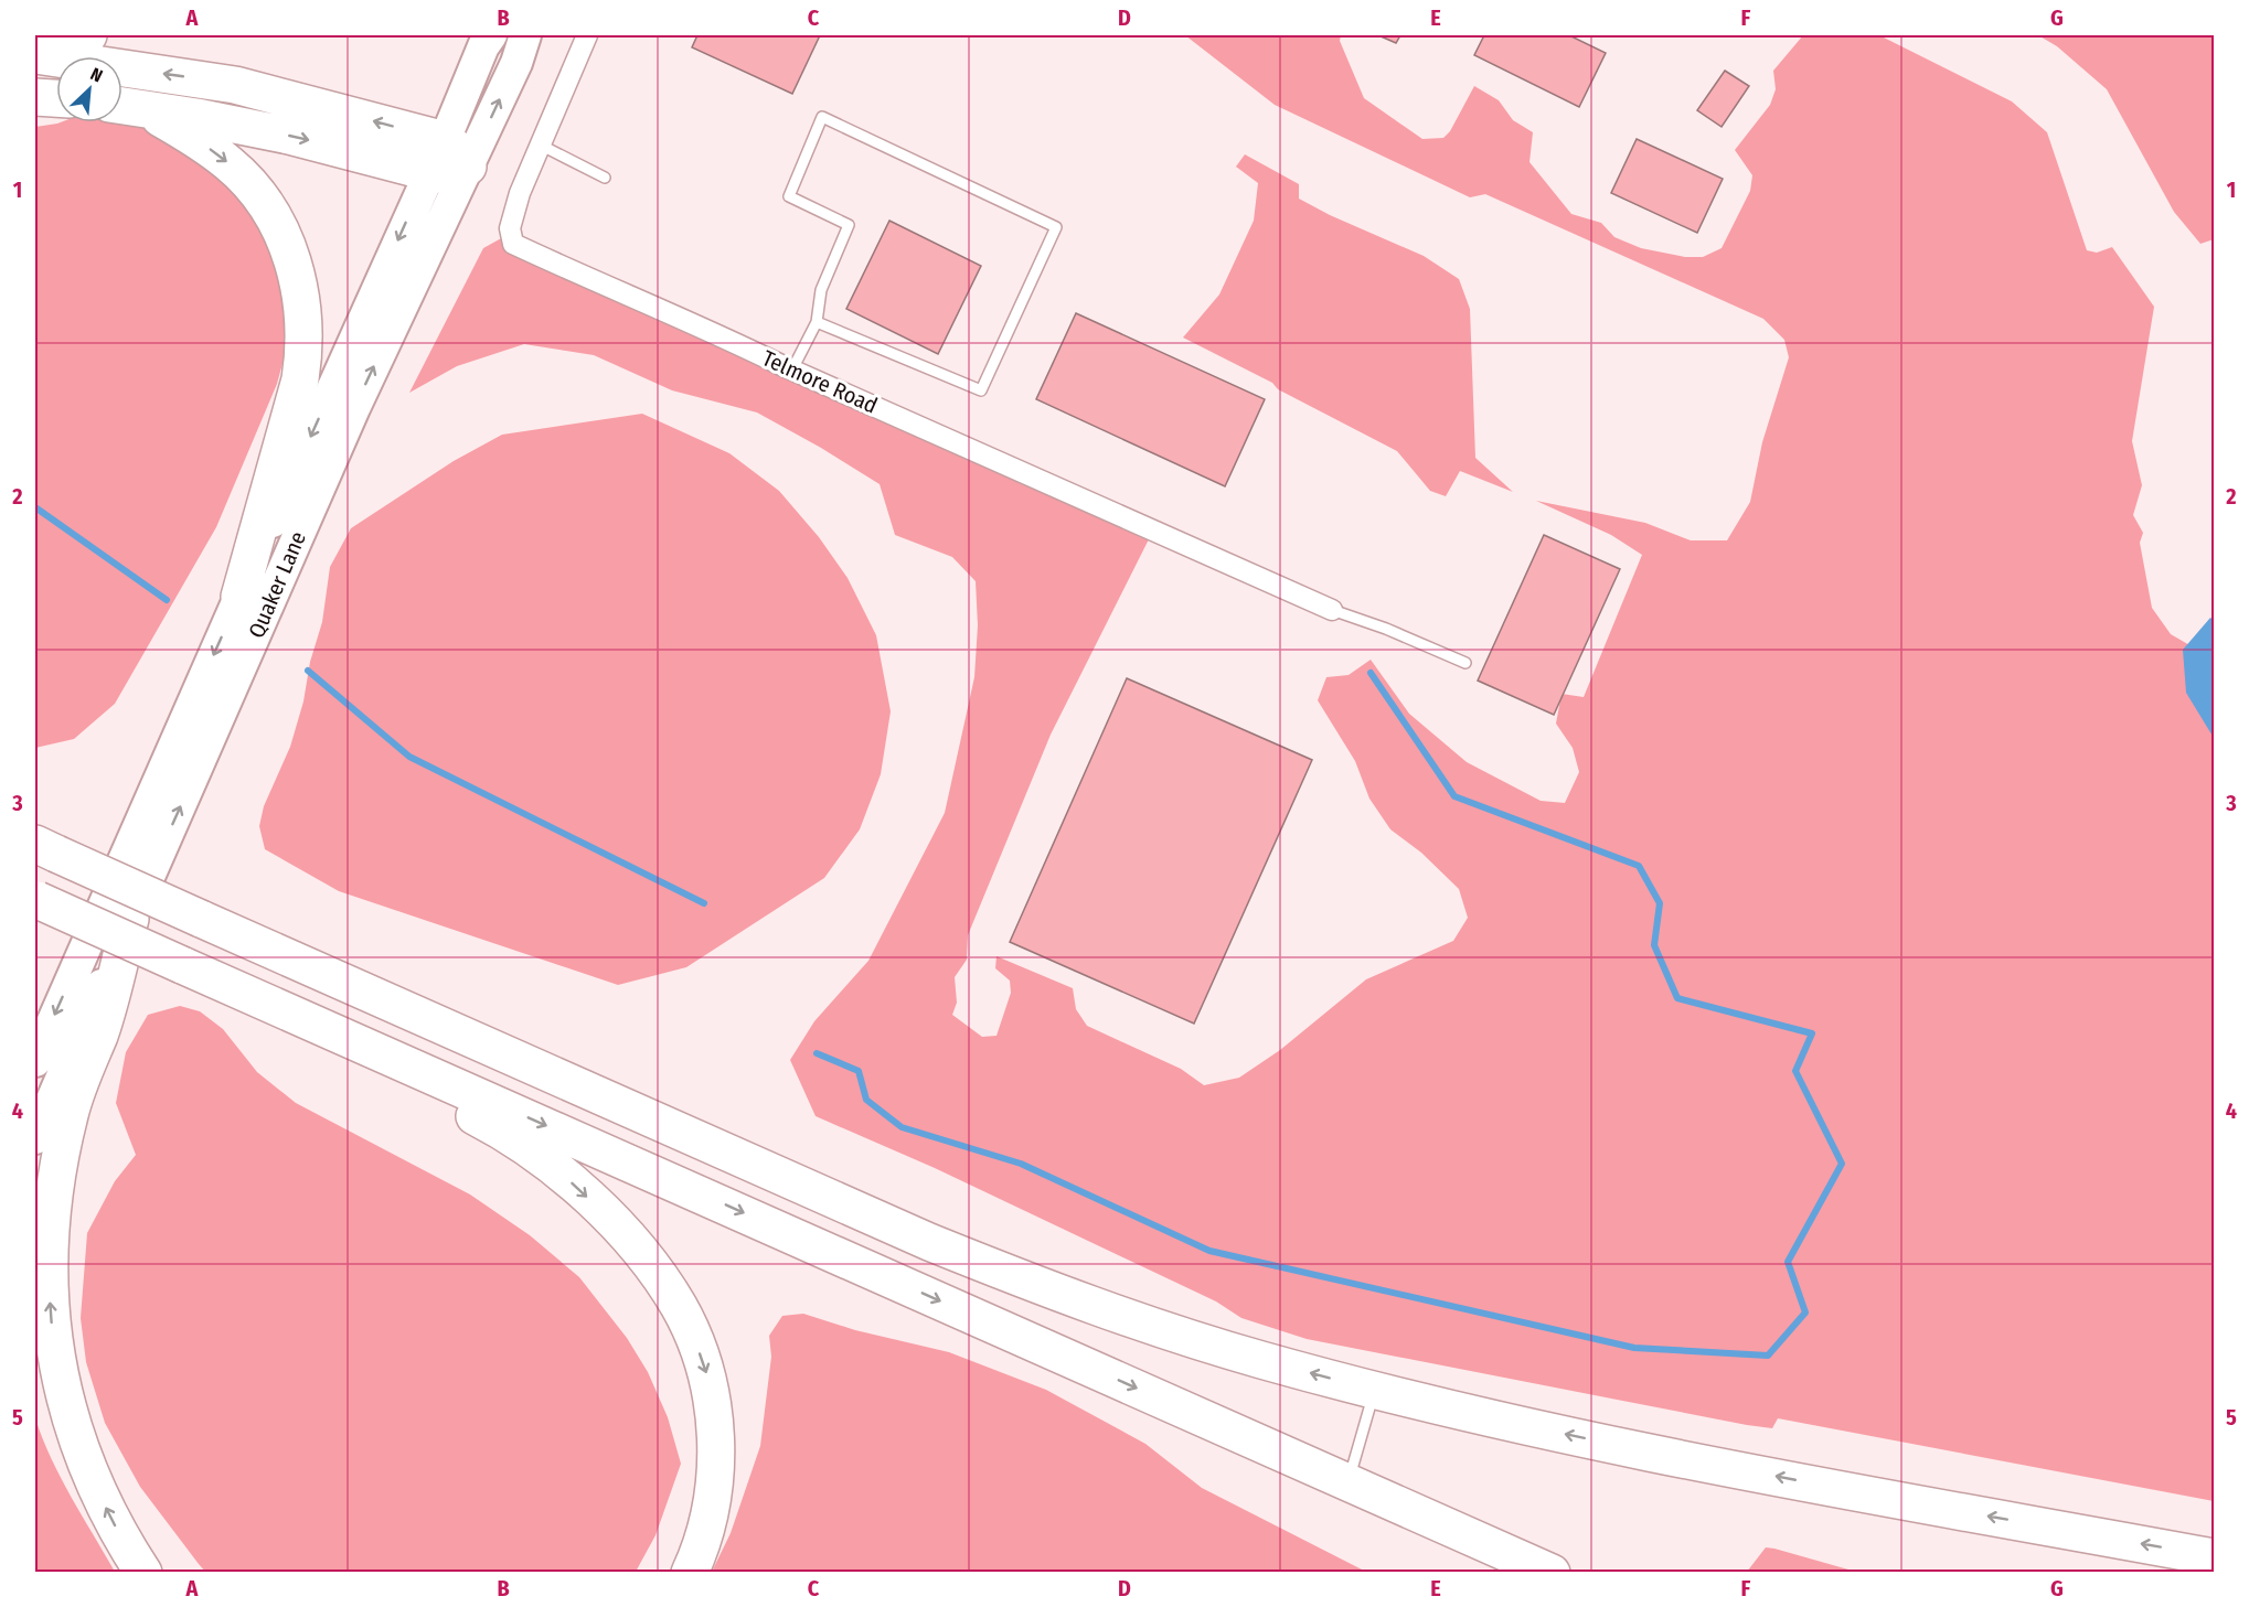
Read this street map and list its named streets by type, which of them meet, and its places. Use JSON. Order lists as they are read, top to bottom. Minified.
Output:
{"streets":{"main road":["Quaker Lane"],"street":["Telmore Road"]},"north":"top right","grid":{"columns":["A","B","C","D","E","F","G"],"rows":["1","2","3","4","5"]}}
